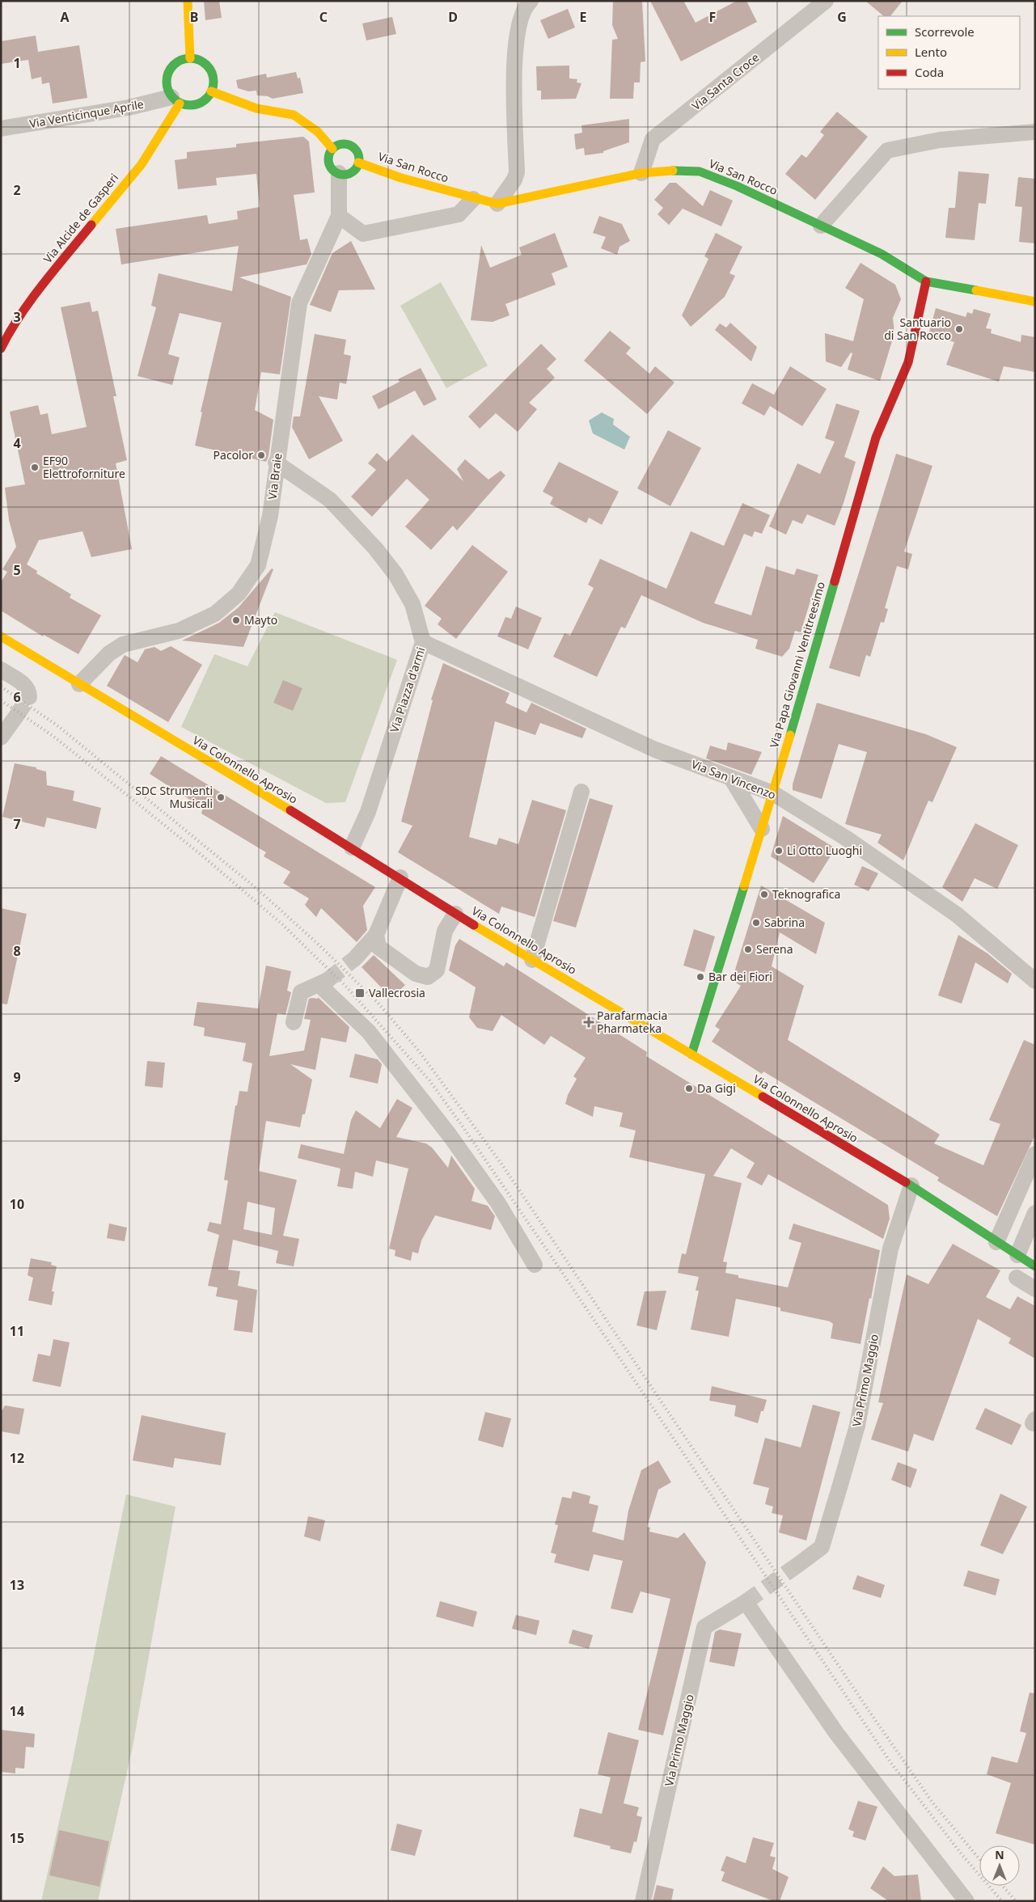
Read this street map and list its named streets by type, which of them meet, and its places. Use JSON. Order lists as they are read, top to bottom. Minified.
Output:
{"streets":{"street":["Via Santa Croce","Via Venticinque Aprile","Via San Rocco","Via Alcide de Gasperi","Via Braie","Via Papa Giovanni Ventitreesimo","Via Piazza d'armi","Via Colonnello Aprosio","Via San Vincenzo","Via Primo Maggio"]},"crossings":[["Via Santa Croce","Via San Rocco"],["Via Venticinque Aprile","Via Alcide de Gasperi"],["Via San Rocco","Via Braie"],["Via San Rocco","Via Papa Giovanni Ventitreesimo"],["Via Braie","Via Piazza d'armi"],["Via Braie","Via Colonnello Aprosio"],["Via Papa Giovanni Ventitreesimo","Via Colonnello Aprosio"],["Via Papa Giovanni Ventitreesimo","Via San Vincenzo"],["Via Piazza d'armi","Via Colonnello Aprosio"],["Via Piazza d'armi","Via San Vincenzo"],["Via Colonnello Aprosio","Via Primo Maggio"]],"places":{"other":["Santuario di San Rocco","Pacolor","EF90 Elettroforniture","Mayto","SDC Strumenti Musicali","Li Otto Luoghi","Teknografica","Sabrina","Serena","Bar dei Fiori","Da Gigi"],"transit":["Vallecrosia"],"health":["Parafarmacia Pharmateka"]},"legend":["Scorrevole","Lento","Coda"],"north":"top","grid":{"columns":["A","B","C","D","E","F","G"],"rows":["1","2","3","4","5","6","7","8","9","10","11","12","13","14","15"]}}
